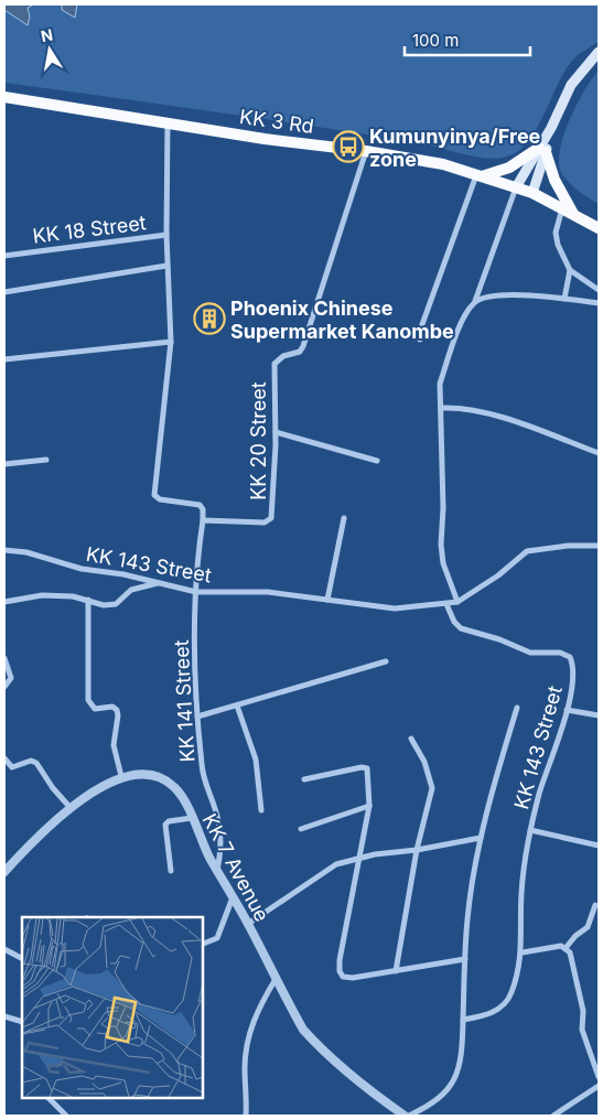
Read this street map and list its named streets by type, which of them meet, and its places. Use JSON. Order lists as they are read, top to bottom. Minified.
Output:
{"streets":{"highway":["KK 3 Rd"],"street":["KK 18 Street","KK 20 Street","KK 143 Street","KK 141 Street","KK 7 Avenue"]},"crossings":[["KK 3 Rd","KK 18 Street"],["KK 3 Rd","KK 20 Street"],["KK 143 Street","KK 141 Street"],["KK 141 Street","KK 7 Avenue"]],"places":{"bus stop":["Kumunyinya/Free zone"],"building":["Phoenix Chinese Supermarket Kanombe"]},"scale_bar":"100 m","north":"top"}
